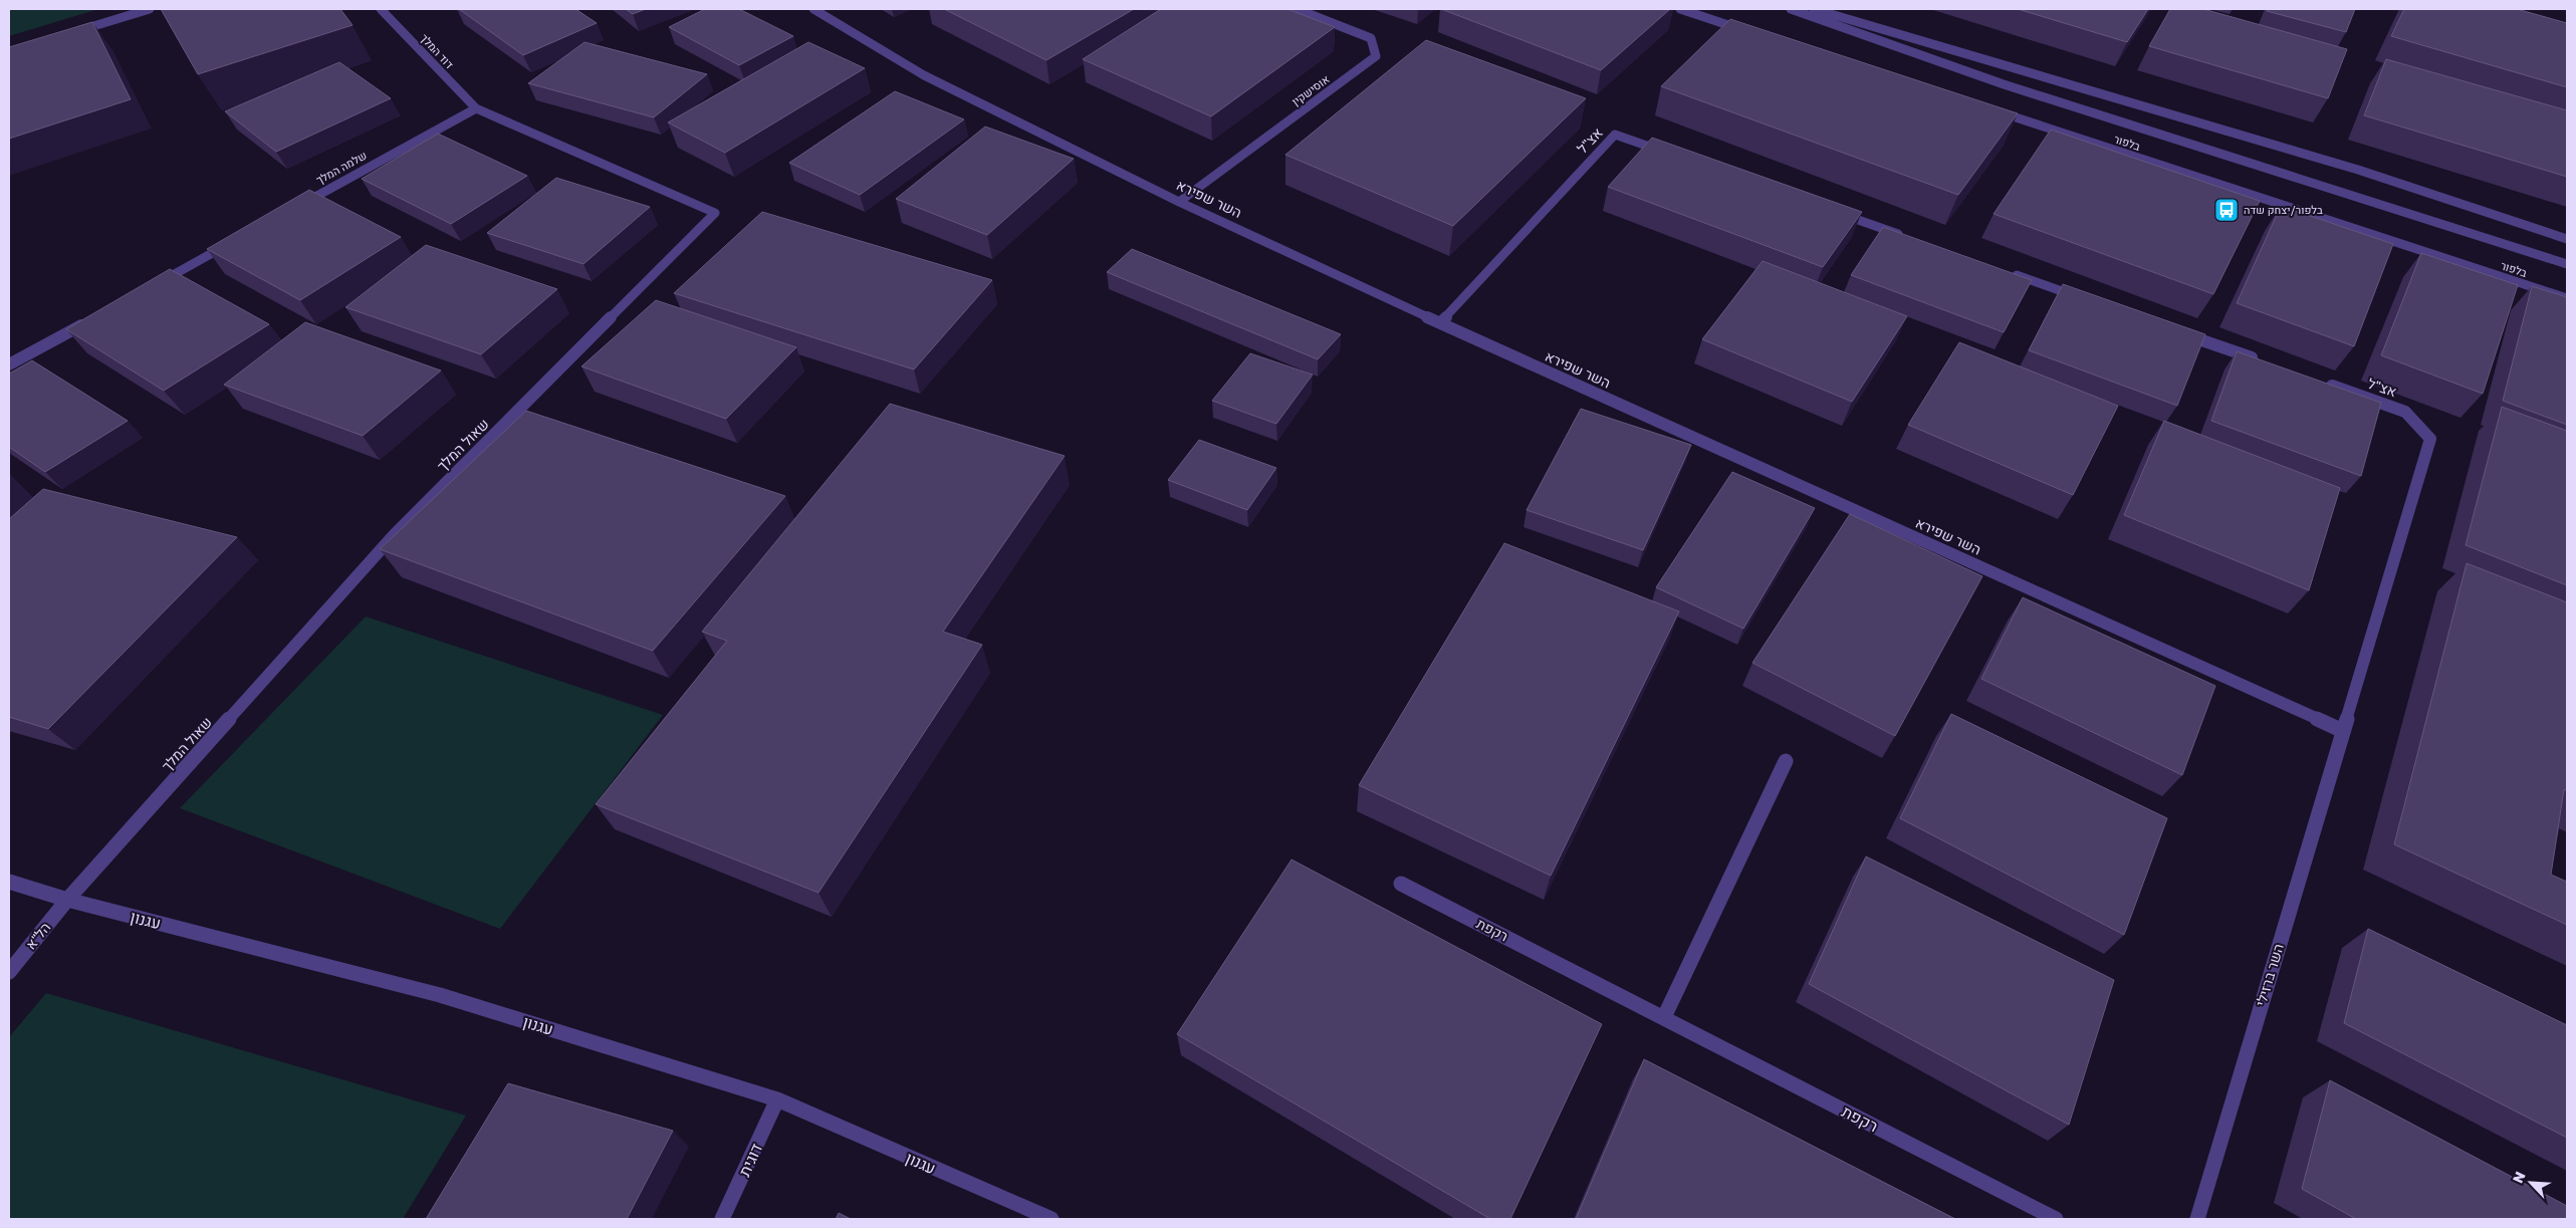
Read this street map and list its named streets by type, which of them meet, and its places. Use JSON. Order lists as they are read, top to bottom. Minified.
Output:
{"streets":{"street":["דוד המלך","אוסישקין","אצ\"ל","בלפור","שלמה המלך","השר שפירא","שאול המלך","עגנון","רקפת","הל\"א","השר ברזילי","דוגית"]},"crossings":[["דוד המלך","שלמה המלך"],["דוד המלך","שאול המלך"],["אוסישקין","השר שפירא"],["אצ\"ל","השר שפירא"],["אצ\"ל","השר ברזילי"],["שלמה המלך","שאול המלך"],["השר שפירא","השר ברזילי"],["שאול המלך","עגנון"],["שאול המלך","הל\"א"],["עגנון","הל\"א"],["עגנון","דוגית"]],"places":{"bus stop":["בלפור/יצחק שדה"]},"north":"top left"}
